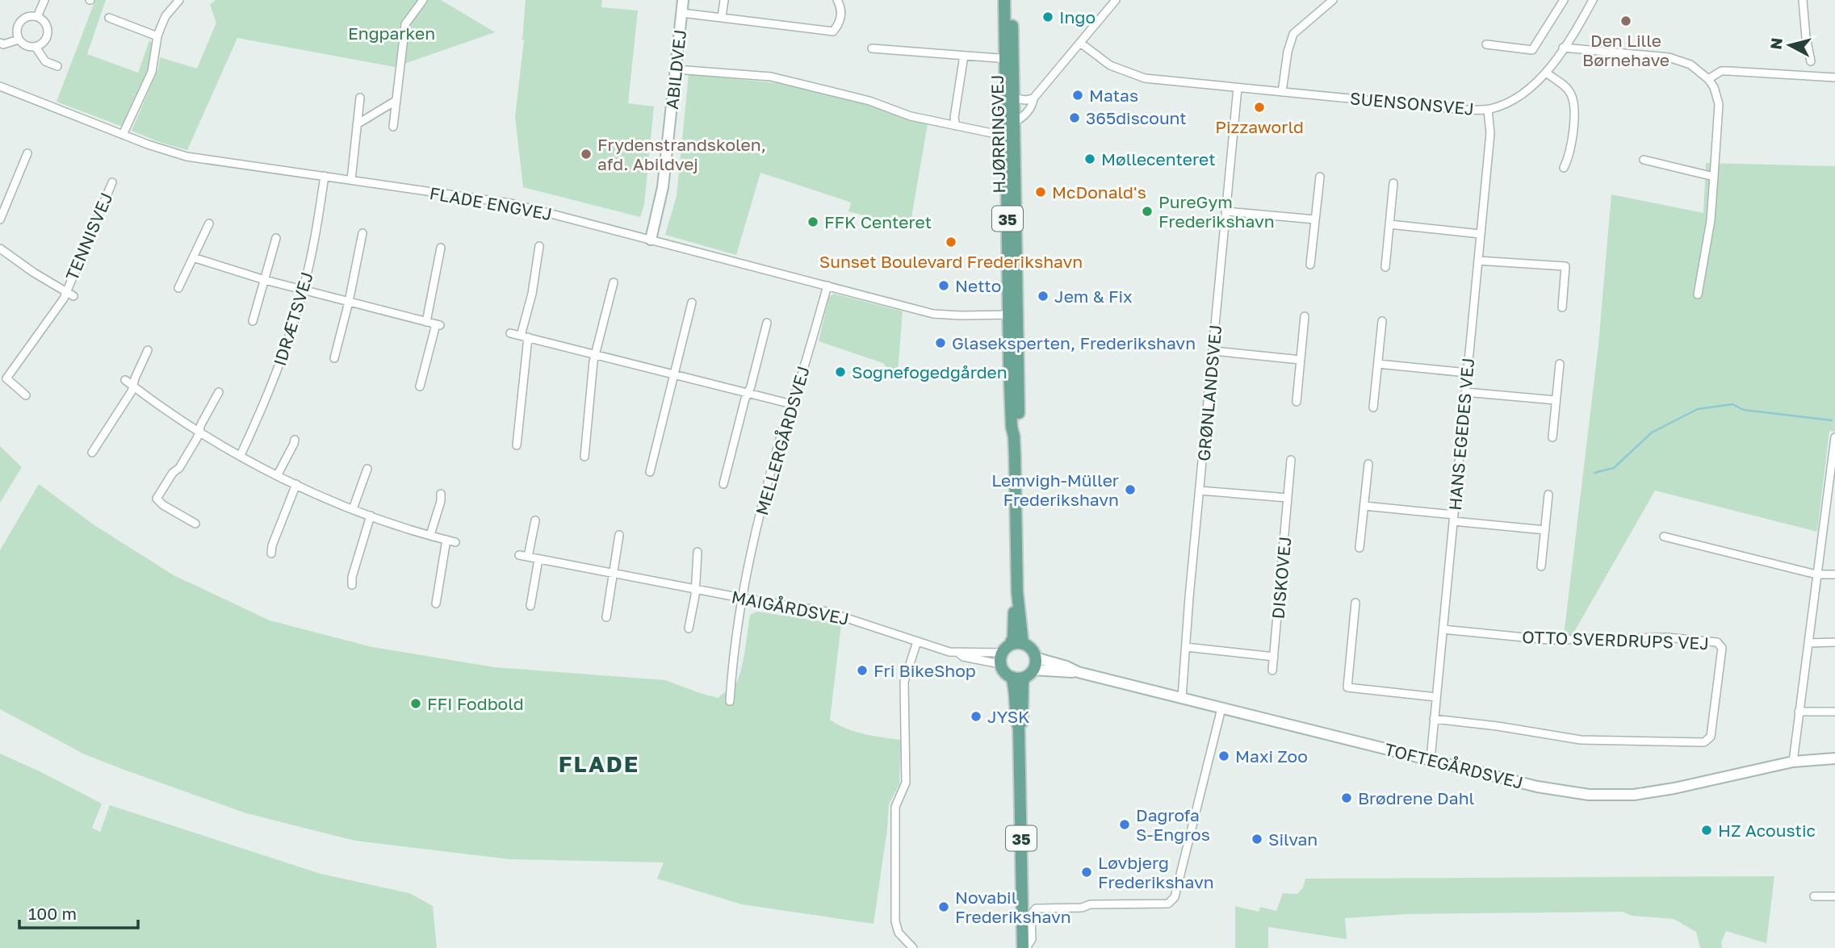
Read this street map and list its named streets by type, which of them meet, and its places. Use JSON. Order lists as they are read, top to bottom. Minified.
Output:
{"streets":{"main road":["HJØRRINGVEJ","35"],"street":["ABILDVEJ","SUENSONSVEJ","FLADE ENGVEJ","TENNISVEJ","IDRÆTSVEJ","GRØNLANDSVEJ","HANS EGEDES VEJ","MELLERGÅRDSVEJ","DISKOVEJ","MAIGÅRDSVEJ","OTTO SVERDRUPS VEJ","TOFTEGÅRDSVEJ"]},"crossings":[["ABILDVEJ","FLADE ENGVEJ"],["SUENSONSVEJ","GRØNLANDSVEJ"],["SUENSONSVEJ","HANS EGEDES VEJ"],["HJØRRINGVEJ","FLADE ENGVEJ"],["HJØRRINGVEJ","MAIGÅRDSVEJ"],["FLADE ENGVEJ","IDRÆTSVEJ"],["FLADE ENGVEJ","MELLERGÅRDSVEJ"],["35","TOFTEGÅRDSVEJ"],["GRØNLANDSVEJ","TOFTEGÅRDSVEJ"],["HANS EGEDES VEJ","OTTO SVERDRUPS VEJ"],["HANS EGEDES VEJ","TOFTEGÅRDSVEJ"],["MELLERGÅRDSVEJ","MAIGÅRDSVEJ"]],"districts":["FLADE"],"parks":["Engparken"],"places":["Ingo","Den Lille Børnehave","Matas","Pizzaworld","365discount","Frydenstrandskolen, afd. Abildvej","Møllecenteret","McDonald's","PureGym Frederikshavn","FFK Centeret","Sunset Boulevard Frederikshavn","Netto","Jem & Fix","Glaseksperten, Frederikshavn","Sognefogedgården","Lemvigh-Müller Frederikshavn","Fri BikeShop","FFI Fodbold","JYSK","Maxi Zoo","Brødrene Dahl","Dagrofa S-Engros","HZ Acoustic","Silvan","Løvbjerg Frederikshavn","Novabil Frederikshavn"],"scale_bar":"100 m","north":"left"}
